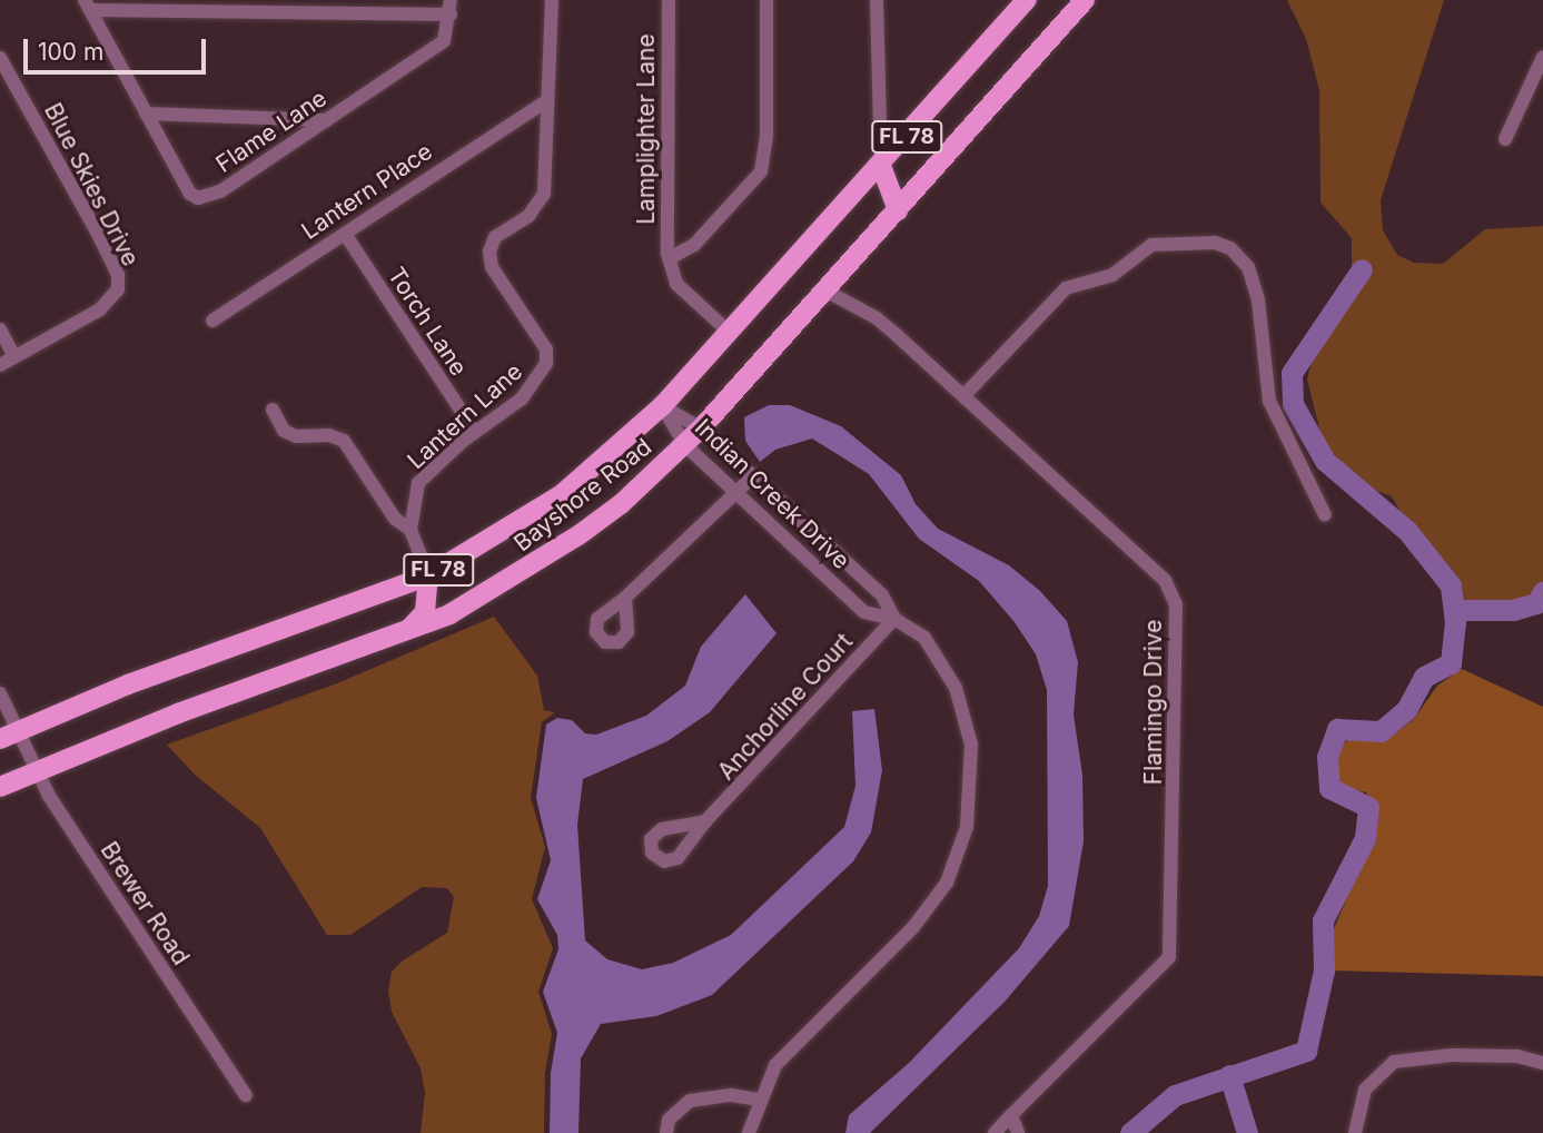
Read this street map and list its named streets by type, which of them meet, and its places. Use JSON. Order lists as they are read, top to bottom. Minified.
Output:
{"streets":{"main road":["FL 78","Bayshore Road"],"street":["Lamplighter Lane","Flame Lane","Blue Skies Drive","Lantern Place","Torch Lane","Lantern Lane","Indian Creek Drive","Flamingo Drive","Anchorline Court","Brewer Road"]},"crossings":[["Lamplighter Lane","Bayshore Road"],["Lantern Place","Torch Lane"],["Lantern Place","Lantern Lane"],["Torch Lane","Lantern Lane"],["Indian Creek Drive","Bayshore Road"],["Indian Creek Drive","Anchorline Court"],["Bayshore Road","Flamingo Drive"],["Bayshore Road","Brewer Road"]],"scale_bar":"100 m"}
